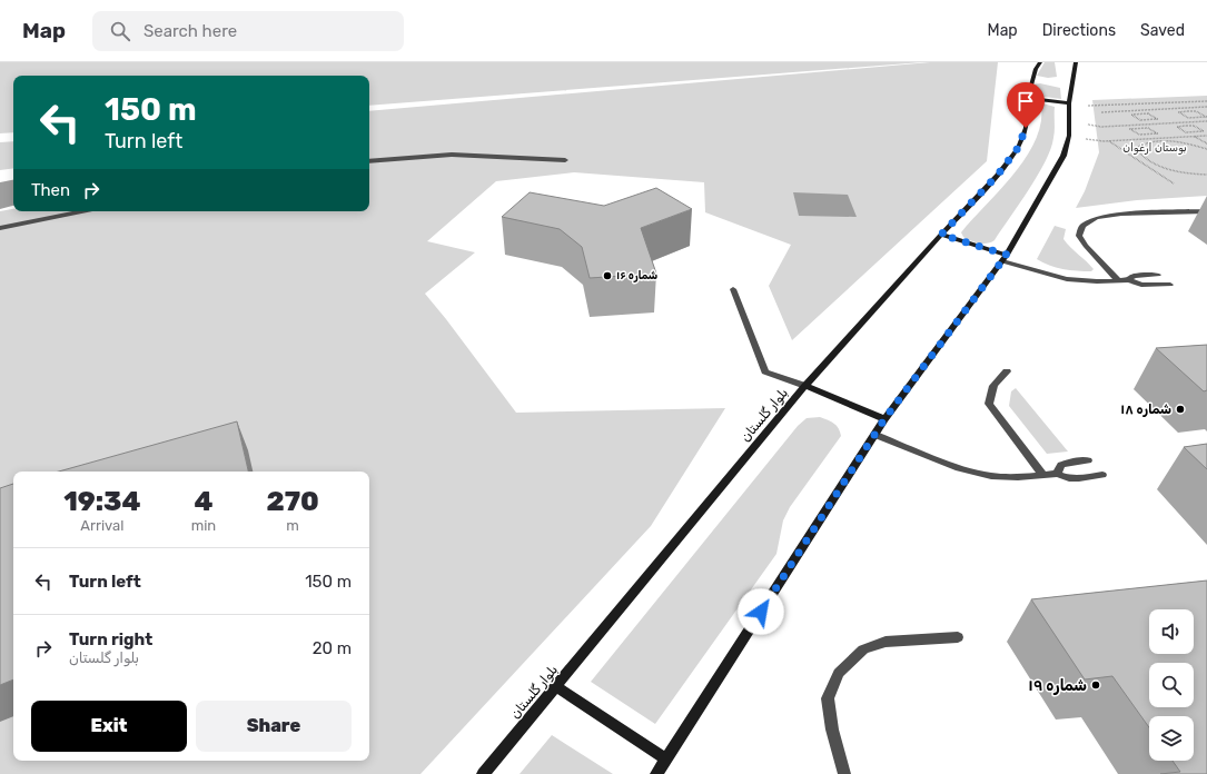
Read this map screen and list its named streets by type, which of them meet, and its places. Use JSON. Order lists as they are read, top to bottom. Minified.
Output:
{"streets":{"main road":["بلوار گلستان"]},"parks":["بوستان ارغوان"],"places":["شماره ۱۶","شماره ۱۸","شماره ۱۹"],"page":{"header":"Map","search":"Search here","nav":["Map","Directions","Saved"],"turn":["150 m","Turn left"],"then":"Then","eta":["19:34","Arrival","4","min","270","m"],"list":[{"name":"Turn left","value":"150 m"},{"name":"Turn right","note":"بلوار گلستان","value":"20 m"}],"buttons":["Exit","Share"]}}
